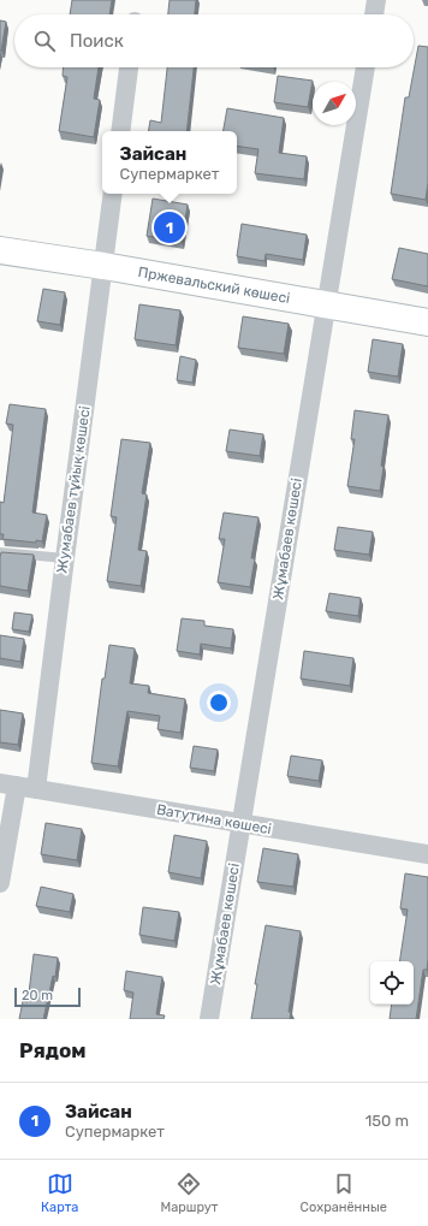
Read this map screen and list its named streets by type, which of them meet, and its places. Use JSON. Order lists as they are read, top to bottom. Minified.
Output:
{"streets":{"street":["Пржевальский көшесі","Жумабаев тұйық көшесі","Жұмабаев көшесі","Ватутина көшесі"]},"crossings":[["Пржевальский көшесі","Жумабаев тұйық көшесі"],["Пржевальский көшесі","Жұмабаев көшесі"],["Жумабаев тұйық көшесі","Ватутина көшесі"],["Жұмабаев көшесі","Ватутина көшесі"]],"scale_bar":"20 m","north":"top right","page":{"search":"Поиск","popup":["Зайсан","Супермаркет"],"pins":"1","scale":"20 m","heading":"Рядом","list":[{"mark":"1","name":"Зайсан","note":"Супермаркет","value":"150 m"}],"nav":["Карта","Маршрут","Сохранённые"]}}
